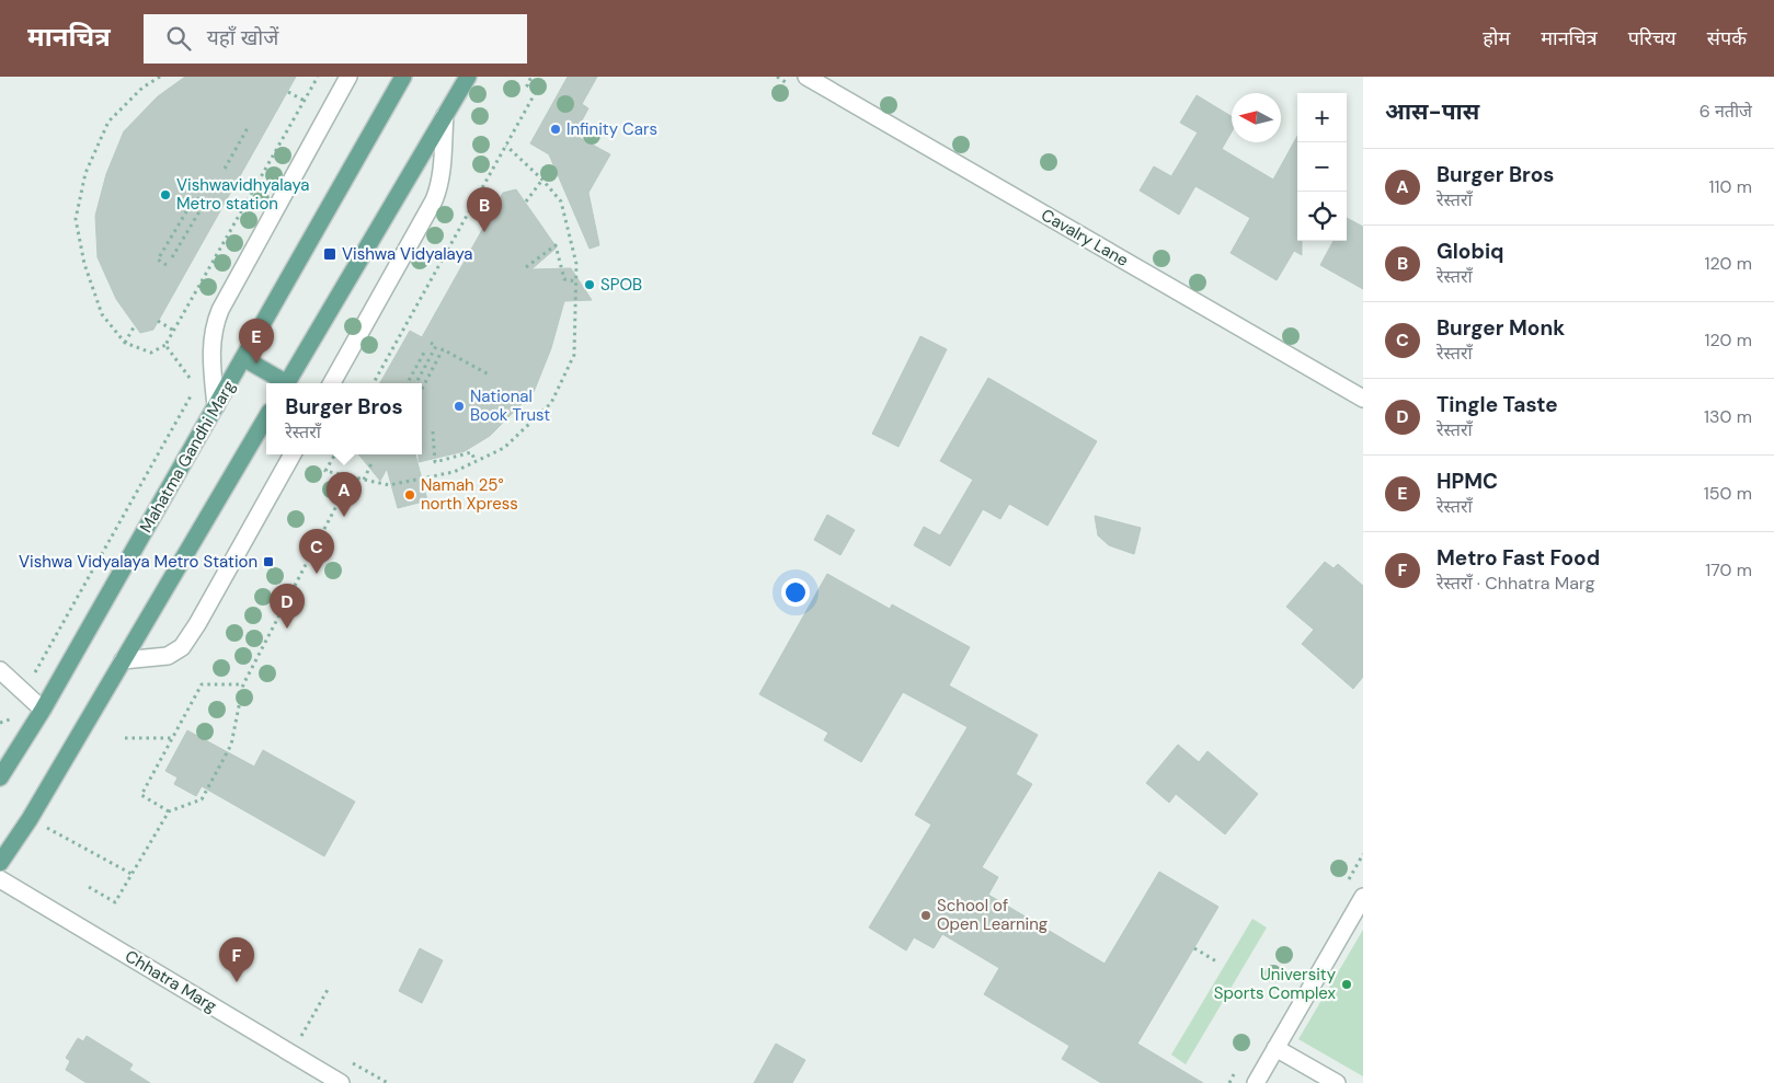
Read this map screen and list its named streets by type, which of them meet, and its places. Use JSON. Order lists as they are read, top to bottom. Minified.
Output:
{"streets":{"main road":["Mahatma Gandhi Marg"],"street":["Cavalry Lane","Chhatra Marg"]},"places":{"other":["Infinity Cars","Vishwavidhyalaya Metro station","SPOB","National Book Trust","Namah 25° north Xpress","School of Open Learning","University Sports Complex"],"transit":["Vishwa Vidyalaya","Vishwa Vidyalaya Metro Station"]},"north":"left","page":{"header":"मानचित्र","search":"यहाँ खोजें","nav":["होम","मानचित्र","परिचय","संपर्क"],"heading":["आस-पास","6 नतीजे"],"map_buttons":["+","−"],"list":[{"mark":"A","name":"Burger Bros","note":"रेस्तराँ","value":"110 m"},{"mark":"B","name":"Globiq","note":"रेस्तराँ","value":"120 m"},{"mark":"C","name":"Burger Monk","note":"रेस्तराँ","value":"120 m"},{"mark":"D","name":"Tingle Taste","note":"रेस्तराँ","value":"130 m"},{"mark":"E","name":"HPMC","note":"रेस्तराँ","value":"150 m"},{"mark":"F","name":"Metro Fast Food","note":"रेस्तराँ · Chhatra Marg","value":"170 m"}],"pins":["B","E","A","C","D","F"],"popup":["Burger Bros","रेस्तराँ"]}}
